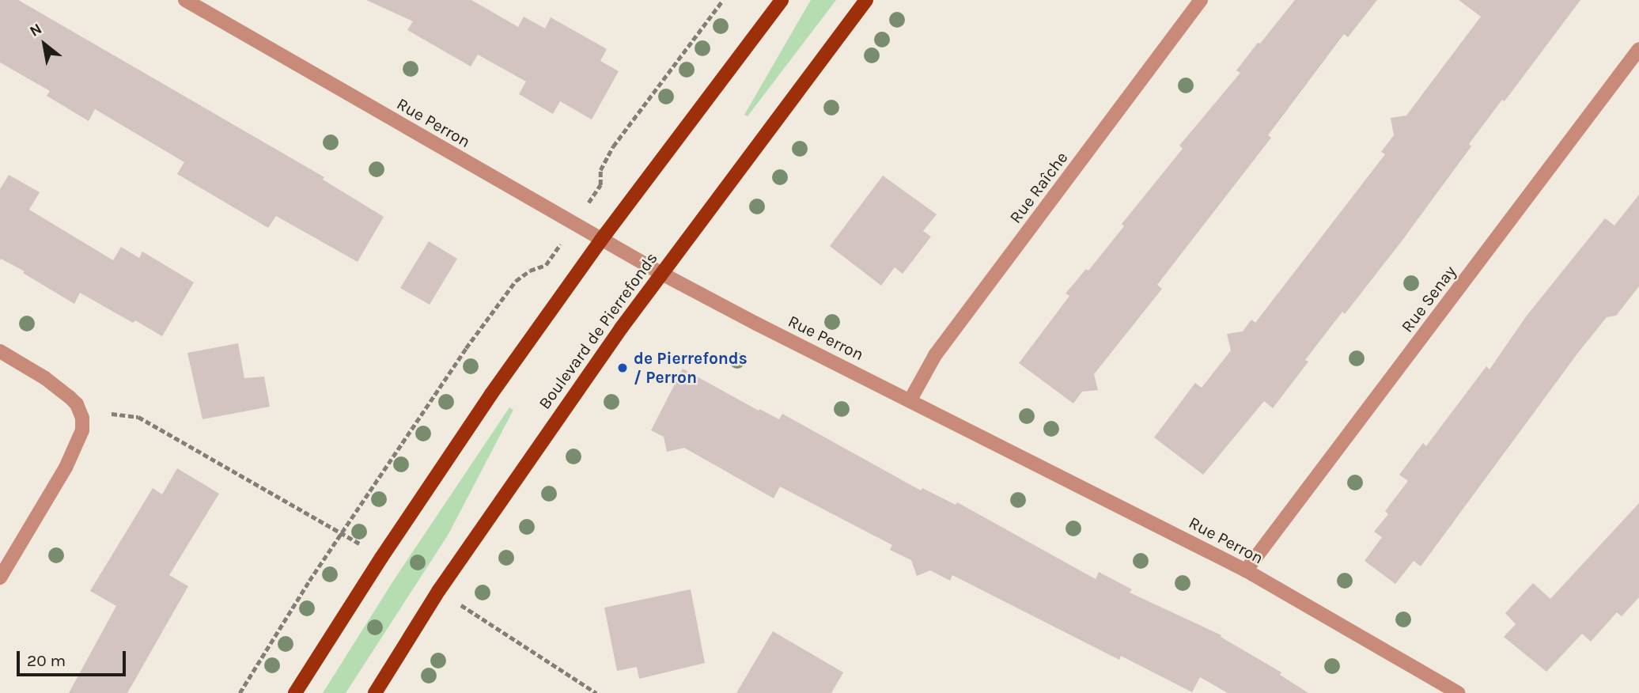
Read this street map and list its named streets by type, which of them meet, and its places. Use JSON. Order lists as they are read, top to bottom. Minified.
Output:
{"streets":{"main road":["Boulevard de Pierrefonds"],"street":["Rue Perron","Rue Raîche","Rue Senay"]},"crossings":[["Rue Perron","Rue Raîche"],["Rue Perron","Rue Senay"],["Rue Perron","Boulevard de Pierrefonds"]],"places":["de Pierrefonds / Perron"],"scale_bar":"20 m","north":"top left"}
